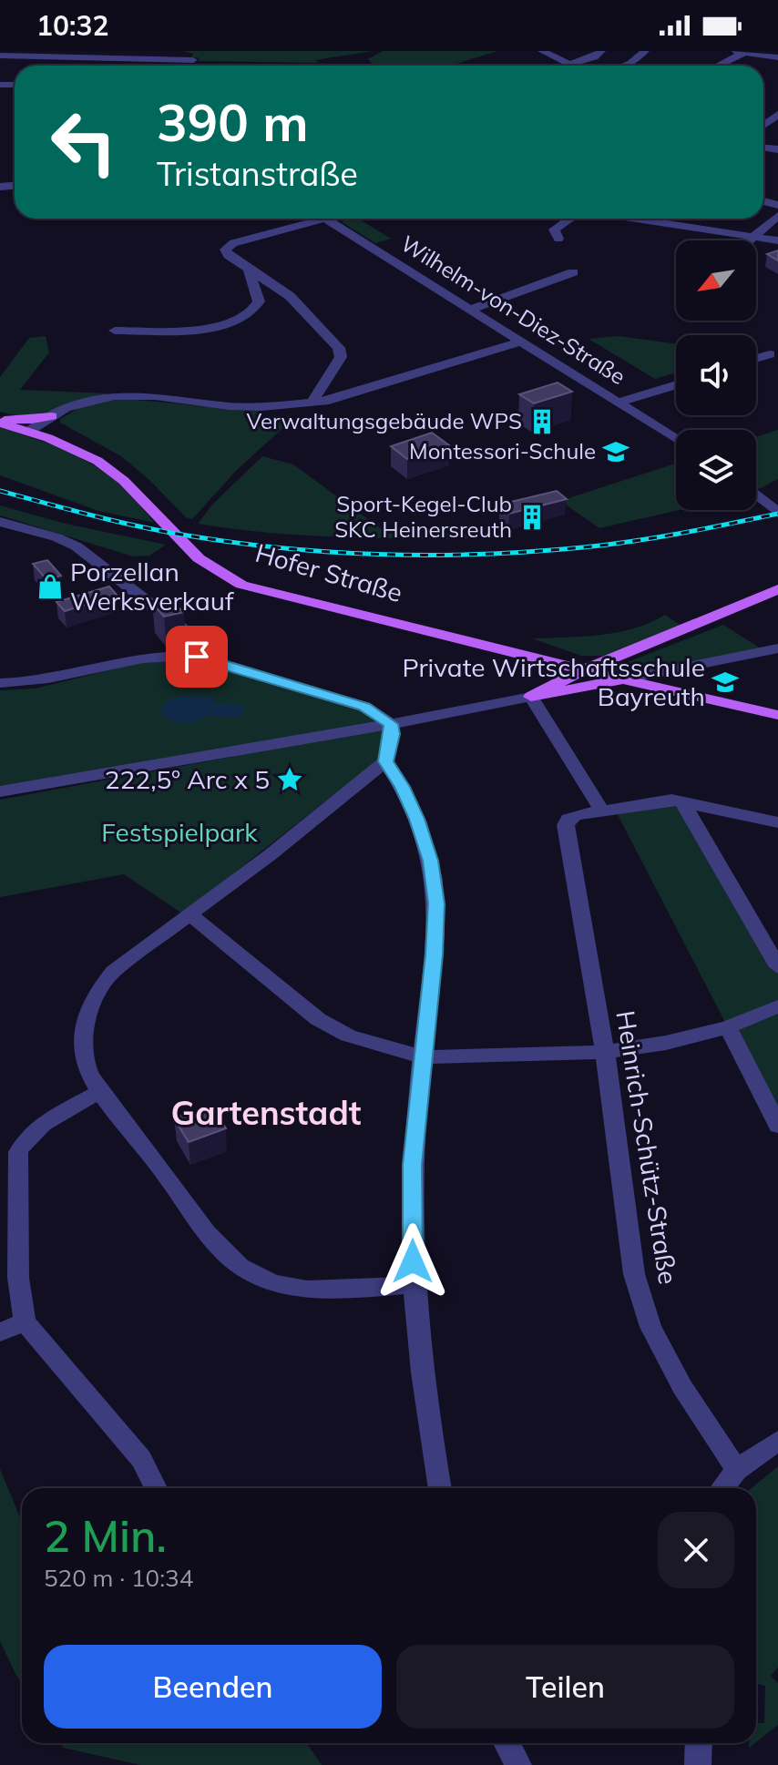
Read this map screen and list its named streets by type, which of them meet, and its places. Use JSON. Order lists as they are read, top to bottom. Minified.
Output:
{"streets":{"main road":["Hofer Straße"],"street":["Wilhelm-von-Diez-Straße","Heinrich-Schütz-Straße"]},"districts":["Gartenstadt"],"parks":["Festspielpark"],"places":{"building":["Verwaltungsgebäude WPS","Sport-Kegel-Club SKC Heinersreuth"],"school or university":["Montessori-Schule","Private Wirtschaftsschule Bayreuth"],"shop":["Porzellan Werksverkauf"],"place":["222,5º Arc x 5"]},"north":"bottom left","page":{"status":"10:32","turn":["390 m","Tristanstraße"],"heading":["2 Min.","520 m · 10:34"],"buttons":["Beenden","Teilen"]}}
